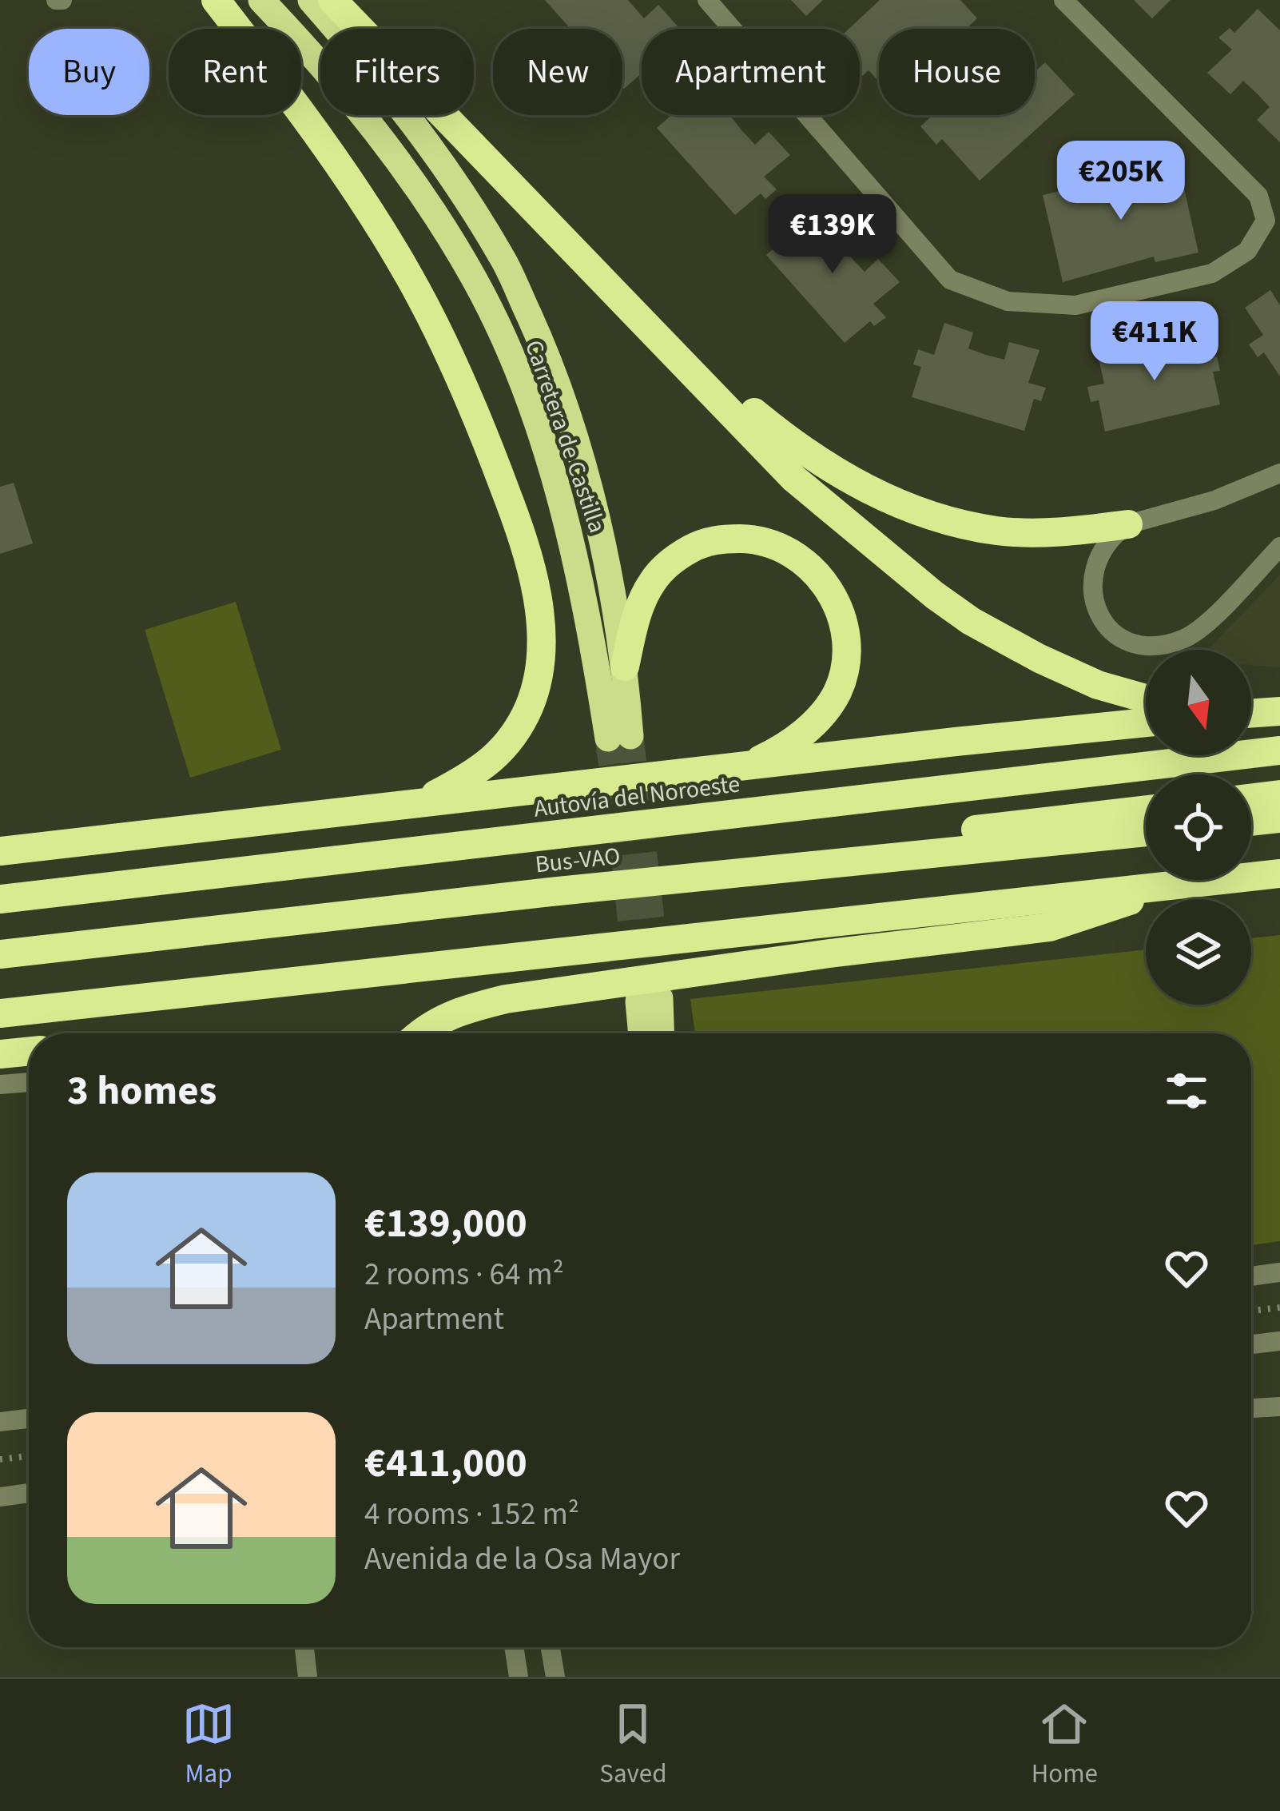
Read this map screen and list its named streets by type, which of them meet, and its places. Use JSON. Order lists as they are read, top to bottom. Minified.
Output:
{"streets":{"highway":["Carretera de Castilla","Autovía del Noroeste","Bus-VAO"]},"north":"bottom","page":{"chip":["Buy","Rent","Filters","New","Apartment","House"],"price":["€205K","€139K","€411K"],"heading":"3 homes","list":[{"name":"€139,000","note":"2 rooms · 64 m² · Apartment"},{"name":"€411,000","note":"4 rooms · 152 m² · Avenida de la Osa Mayor"}],"tabs":["Map","Saved","Home"]}}
